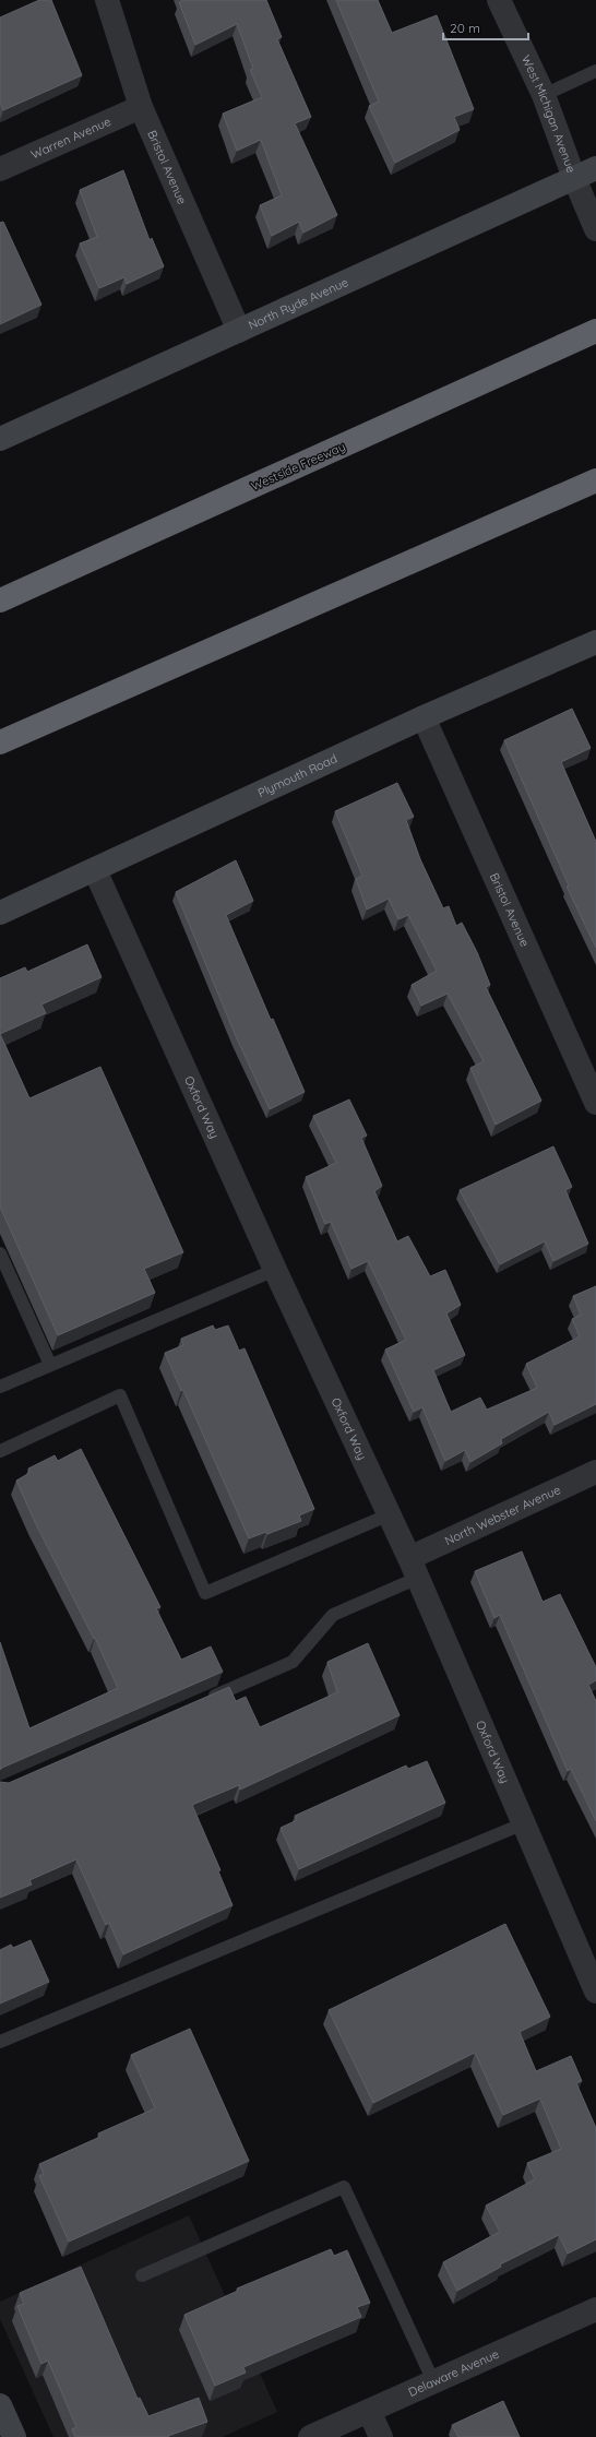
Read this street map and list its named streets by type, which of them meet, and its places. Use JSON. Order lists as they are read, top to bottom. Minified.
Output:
{"streets":{"highway":["Westside Freeway"],"street":["West Michigan Avenue","Warren Avenue","Bristol Avenue","North Ryde Avenue","Plymouth Road","Oxford Way","North Webster Avenue","Delaware Avenue"]},"crossings":[["West Michigan Avenue","North Ryde Avenue"],["Warren Avenue","Bristol Avenue"],["Bristol Avenue","North Ryde Avenue"],["Bristol Avenue","Plymouth Road"],["Plymouth Road","Oxford Way"],["Oxford Way","North Webster Avenue"]],"scale_bar":"20 m"}
